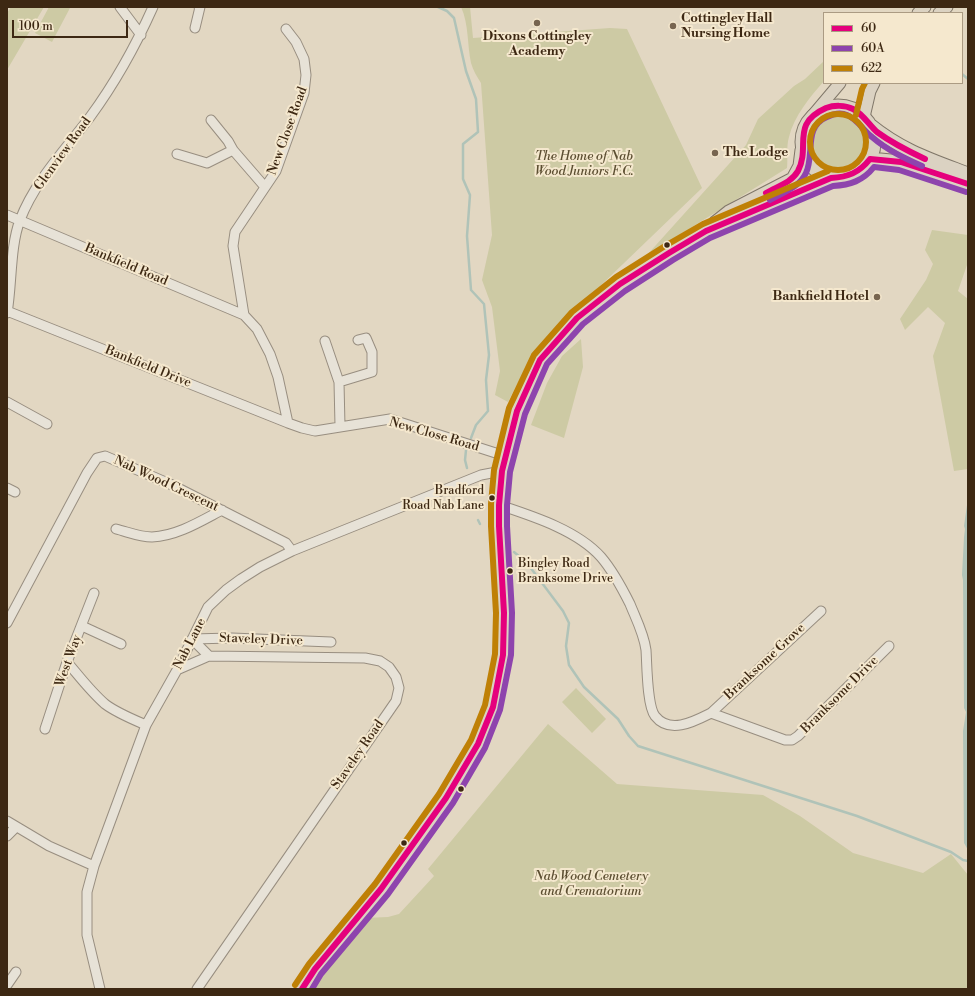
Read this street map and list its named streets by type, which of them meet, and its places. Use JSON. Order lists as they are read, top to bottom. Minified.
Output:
{"streets":{"street":["New Close Road","Glenview Road","Bankfield Road","Bankfield Drive","Nab Wood Crescent","Staveley Drive","Nab Lane","West Way","Branksome Grove","Branksome Drive","Staveley Road"]},"crossings":[["New Close Road","Bankfield Road"],["New Close Road","Bankfield Drive"],["Glenview Road","Bankfield Road"],["Glenview Road","Bankfield Drive"],["Nab Wood Crescent","Nab Lane"],["Staveley Drive","Nab Lane"],["Nab Lane","Staveley Road"],["Branksome Grove","Branksome Drive"]],"parks":["The Home of Nab Wood Juniors F.C.","Nab Wood Cemetery and Crematorium"],"places":["Dixons Cottingley Academy","Cottingley Hall Nursing Home","The Lodge","Bankfield Hotel","Bradford Road Nab Lane","Bingley Road Branksome Drive"],"lines":["transit line 622","transit line 60","transit line 60A"],"legend":["60","60A","622"],"scale_bar":"100 m"}
